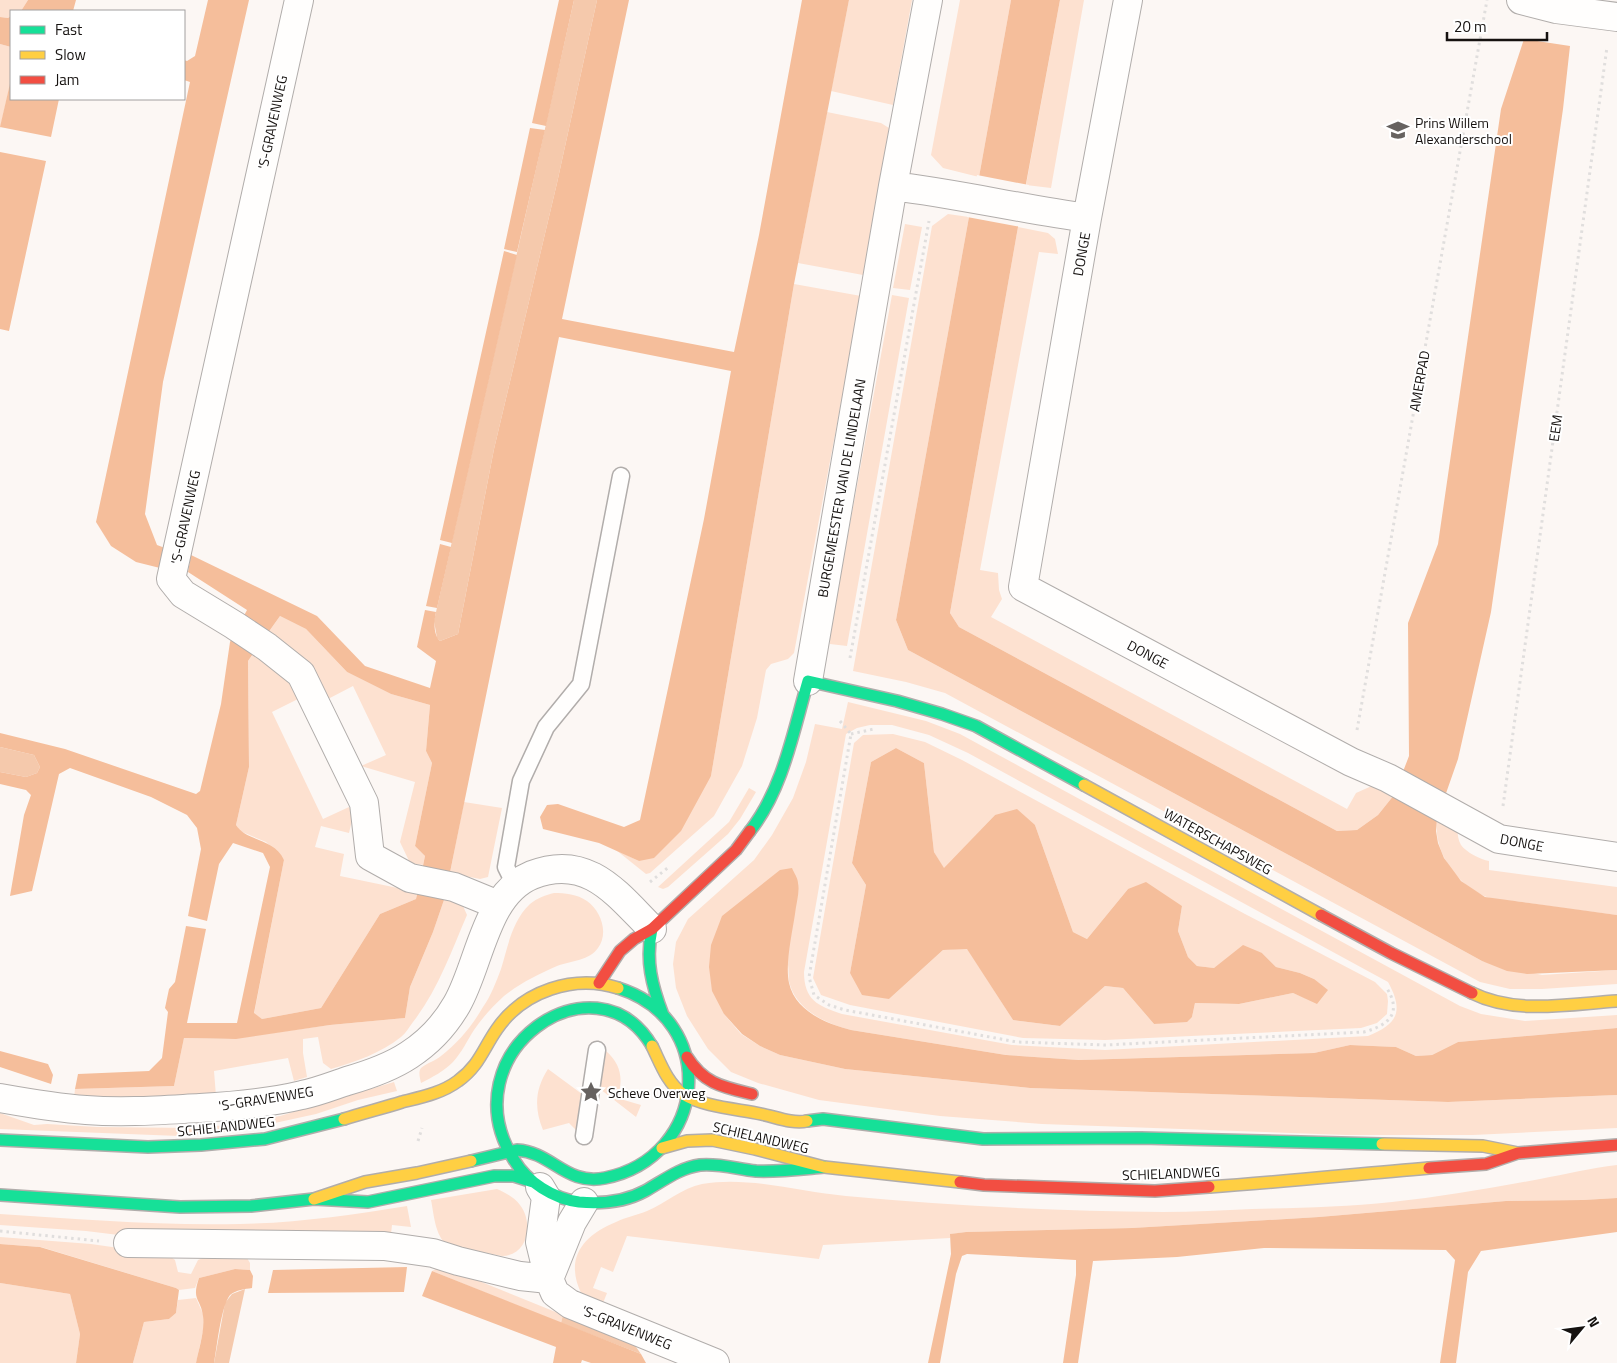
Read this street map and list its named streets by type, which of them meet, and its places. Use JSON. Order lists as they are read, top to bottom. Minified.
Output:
{"streets":{"main road":["BURGEMEESTER VAN DE LINDELAAN","WATERSCHAPSWEG","SCHIELANDWEG"],"street":["'S-GRAVENWEG","DONGE"],"path":["AMERPAD","EEM"]},"crossings":[["'S-GRAVENWEG","BURGEMEESTER VAN DE LINDELAAN"],["'S-GRAVENWEG","SCHIELANDWEG"],["DONGE","AMERPAD"],["DONGE","EEM"],["DONGE","BURGEMEESTER VAN DE LINDELAAN"],["BURGEMEESTER VAN DE LINDELAAN","WATERSCHAPSWEG"],["BURGEMEESTER VAN DE LINDELAAN","SCHIELANDWEG"]],"places":{"school or university":["Prins Willem Alexanderschool"],"place":["Scheve Overweg"]},"legend":["Fast","Slow","Jam"],"scale_bar":"20 m","north":"top right"}
